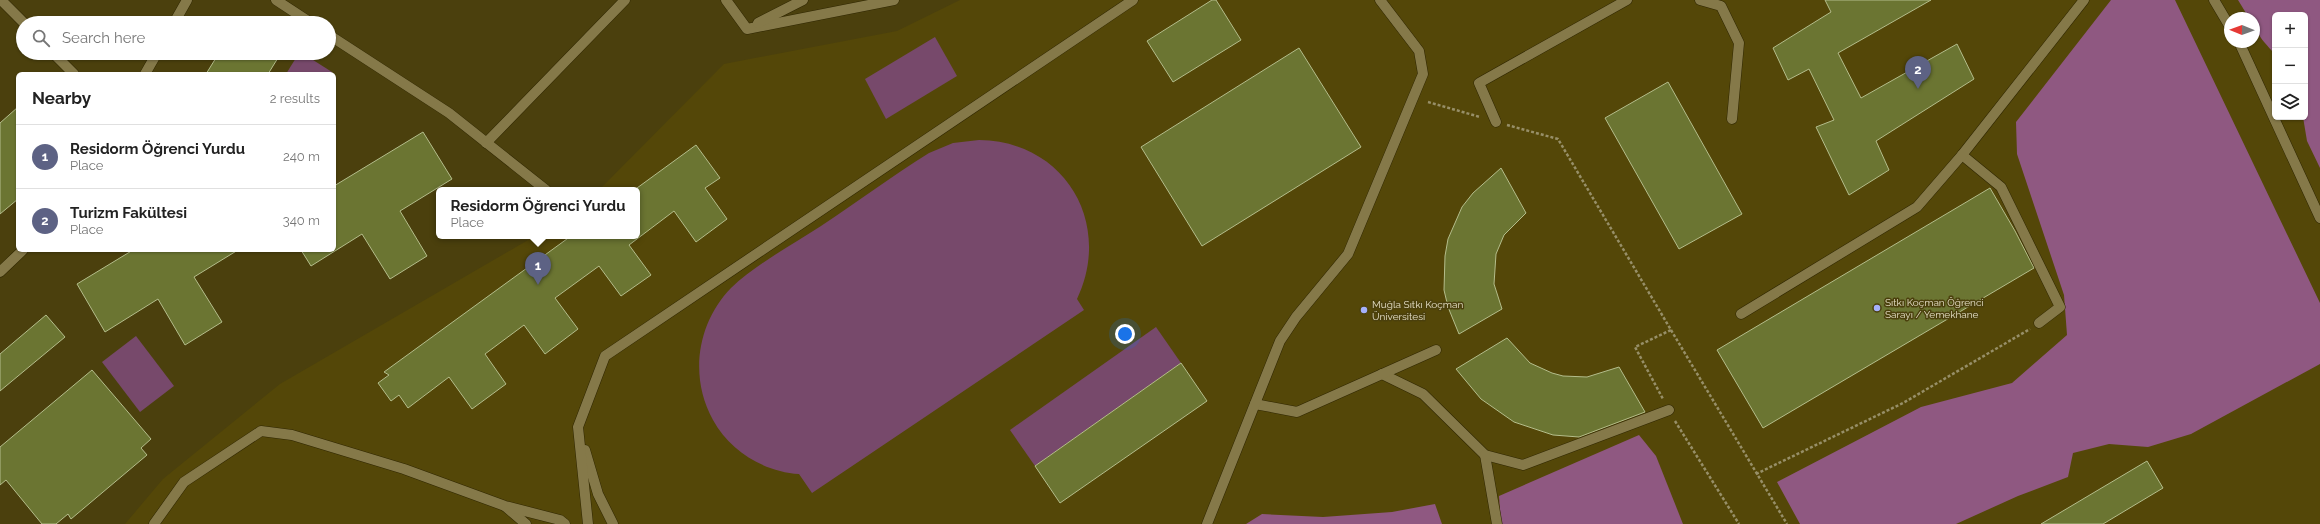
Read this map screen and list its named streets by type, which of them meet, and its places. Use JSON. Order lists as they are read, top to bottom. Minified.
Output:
{"places":["Sıtkı Koçman Öğrenci Sarayı / Yemekhane","Muğla Sıtkı Koçman Üniversitesi"],"north":"left","page":{"map_buttons":["+","−"],"search":"Search here","pins":["2","1"],"heading":["Nearby","2 results"],"list":[{"mark":"1","name":"Residorm Öğrenci Yurdu","note":"Place","value":"240 m"},{"mark":"2","name":"Turizm Fakültesi","note":"Place","value":"340 m"}],"popup":["Residorm Öğrenci Yurdu","Place"]}}
